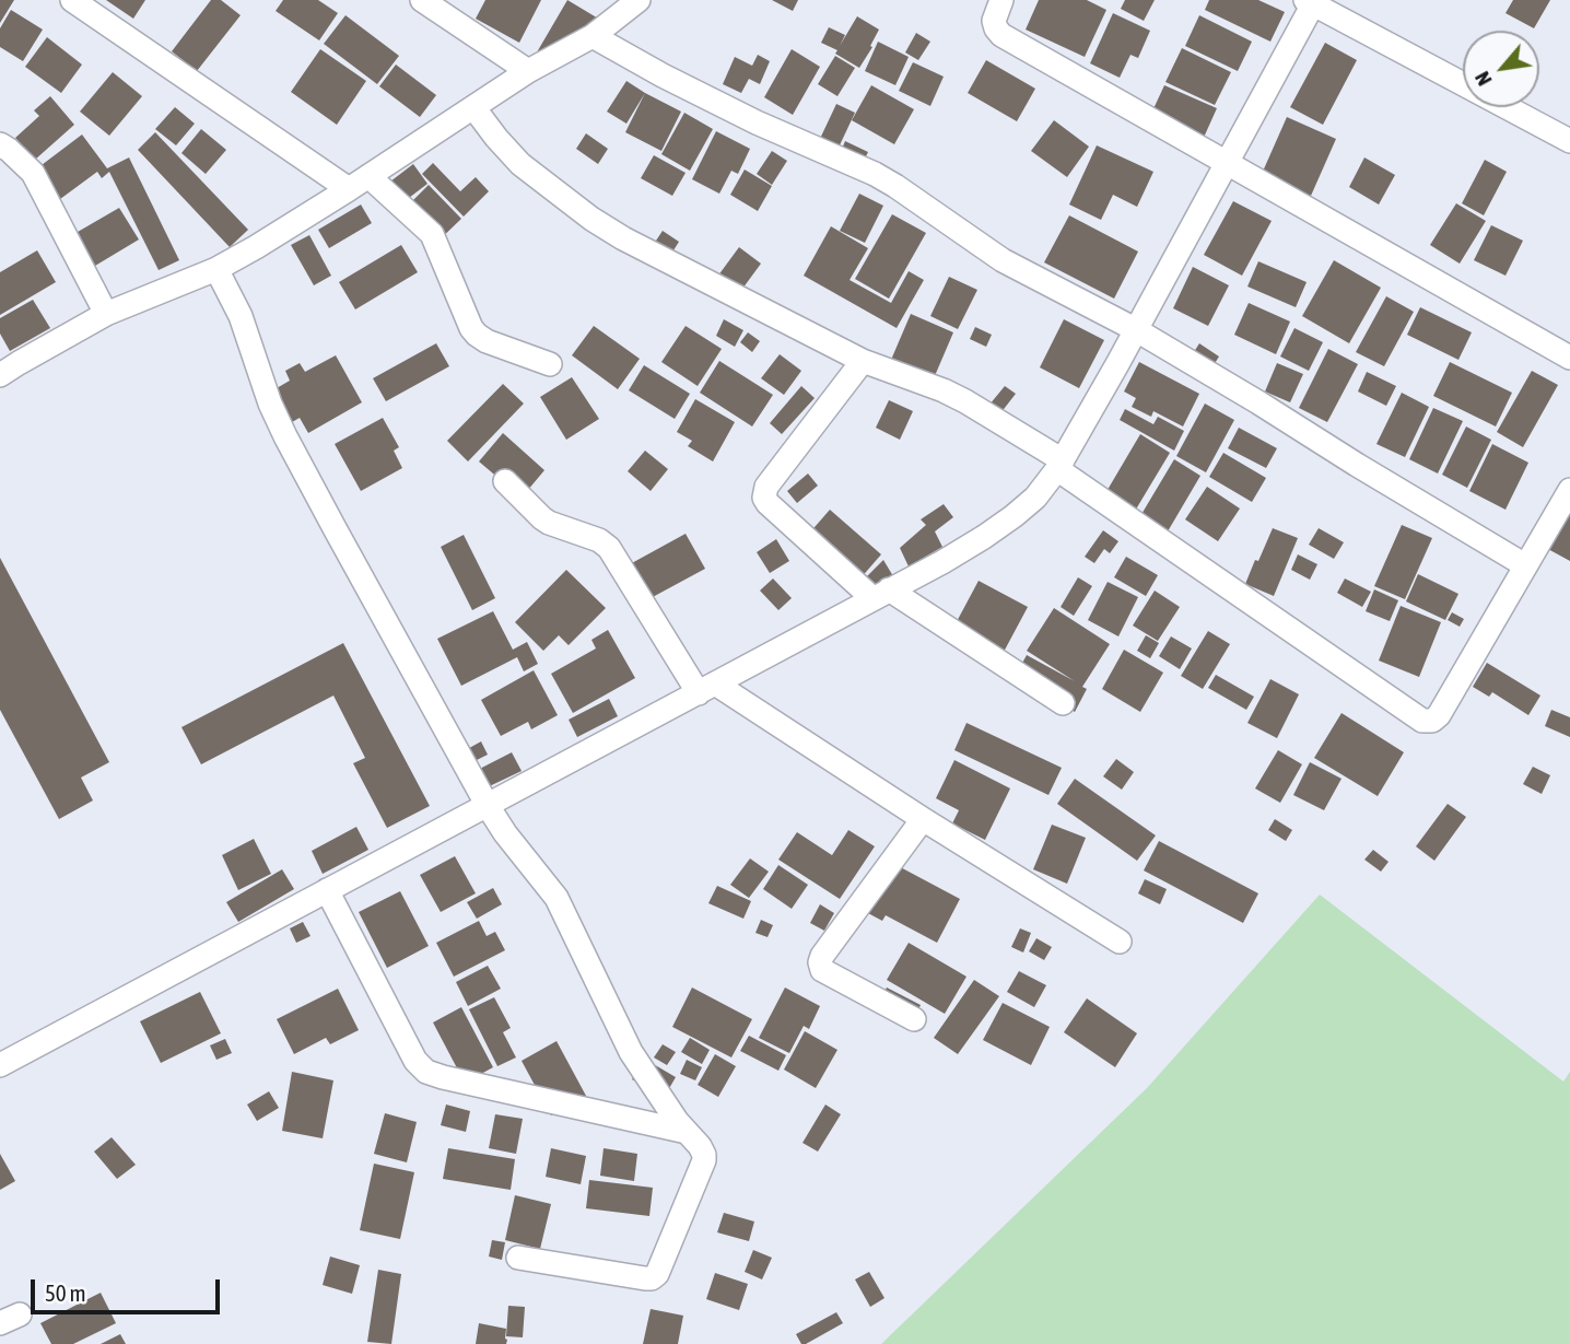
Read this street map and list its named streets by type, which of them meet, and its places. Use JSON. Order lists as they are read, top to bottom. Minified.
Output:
{"scale_bar":"50 m","north":"bottom left"}
